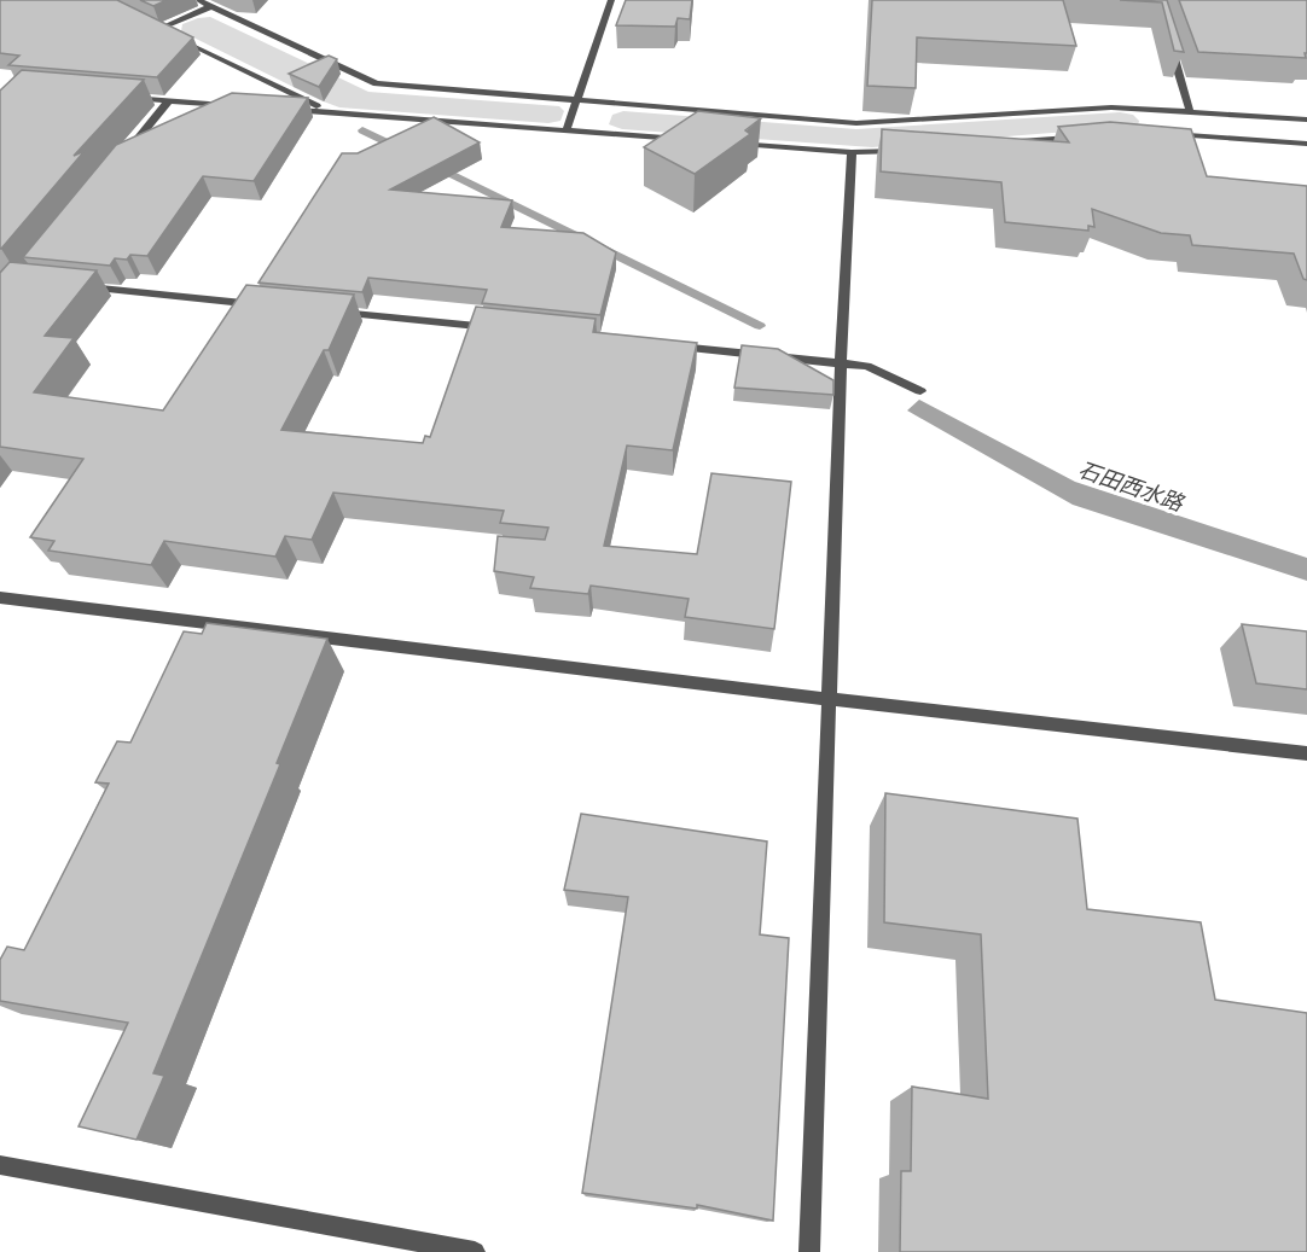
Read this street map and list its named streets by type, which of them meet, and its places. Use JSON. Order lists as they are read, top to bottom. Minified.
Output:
{"water":["石田西水路"]}
